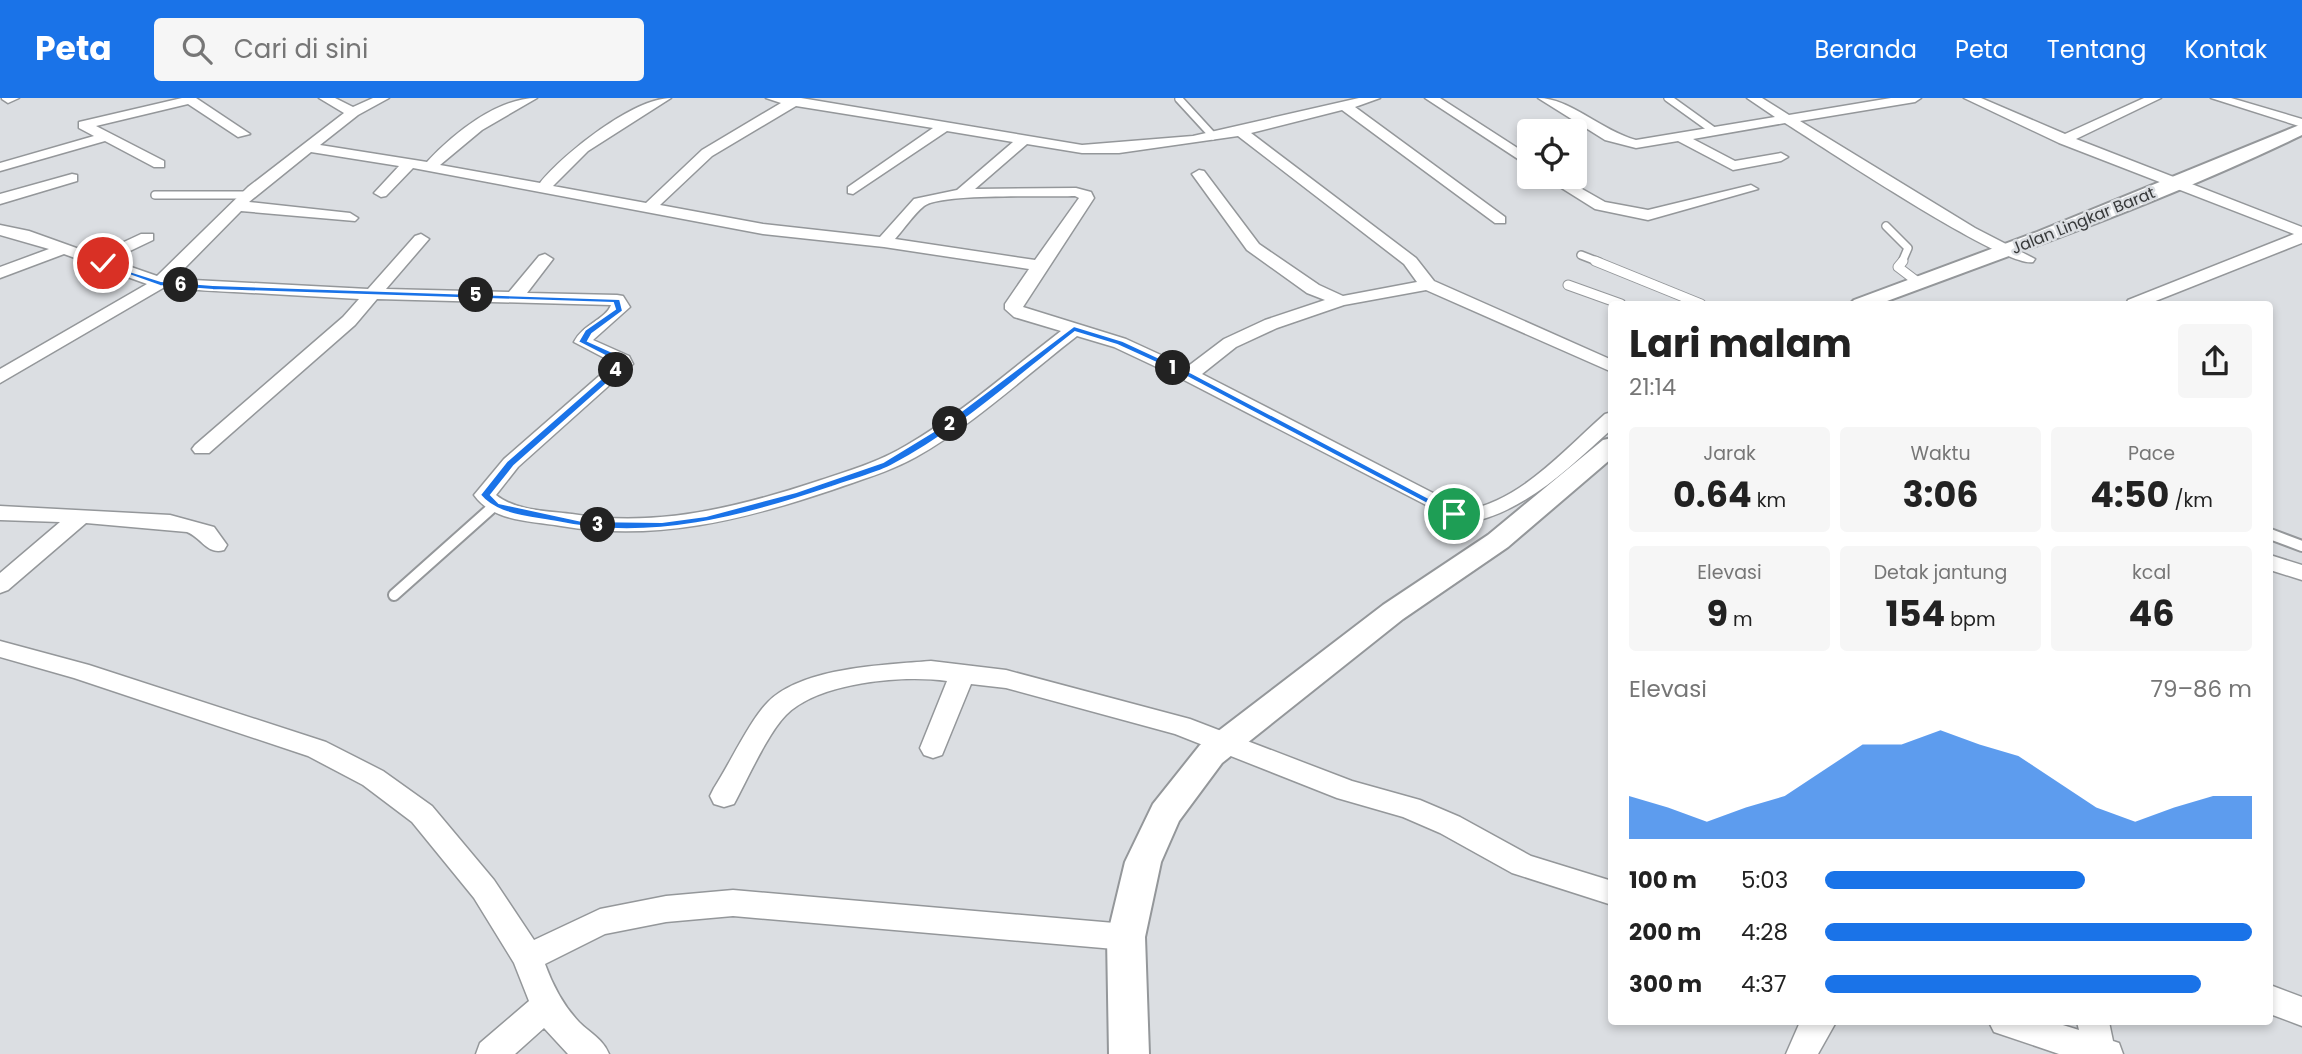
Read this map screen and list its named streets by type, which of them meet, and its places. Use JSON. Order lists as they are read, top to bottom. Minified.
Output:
{"streets":{"street":["Jalan Lingkar Barat"]},"page":{"header":"Peta","search":"Cari di sini","nav":["Beranda","Peta","Tentang","Kontak"],"pins":["6","5","1","4","2","3"],"heading":["Lari malam","21:14"],"stats":[["Jarak","0.64 km"],["Waktu","3:06"],["Pace","4:50 /km"],["Elevasi","9 m"],["Detak jantung","154 bpm"],["kcal","46"]],"chart":["Elevasi","79–86 m"],"list":[{"name":"100 m","note":"5:03"},{"name":"200 m","note":"4:28"},{"name":"300 m","note":"4:37"}]}}
